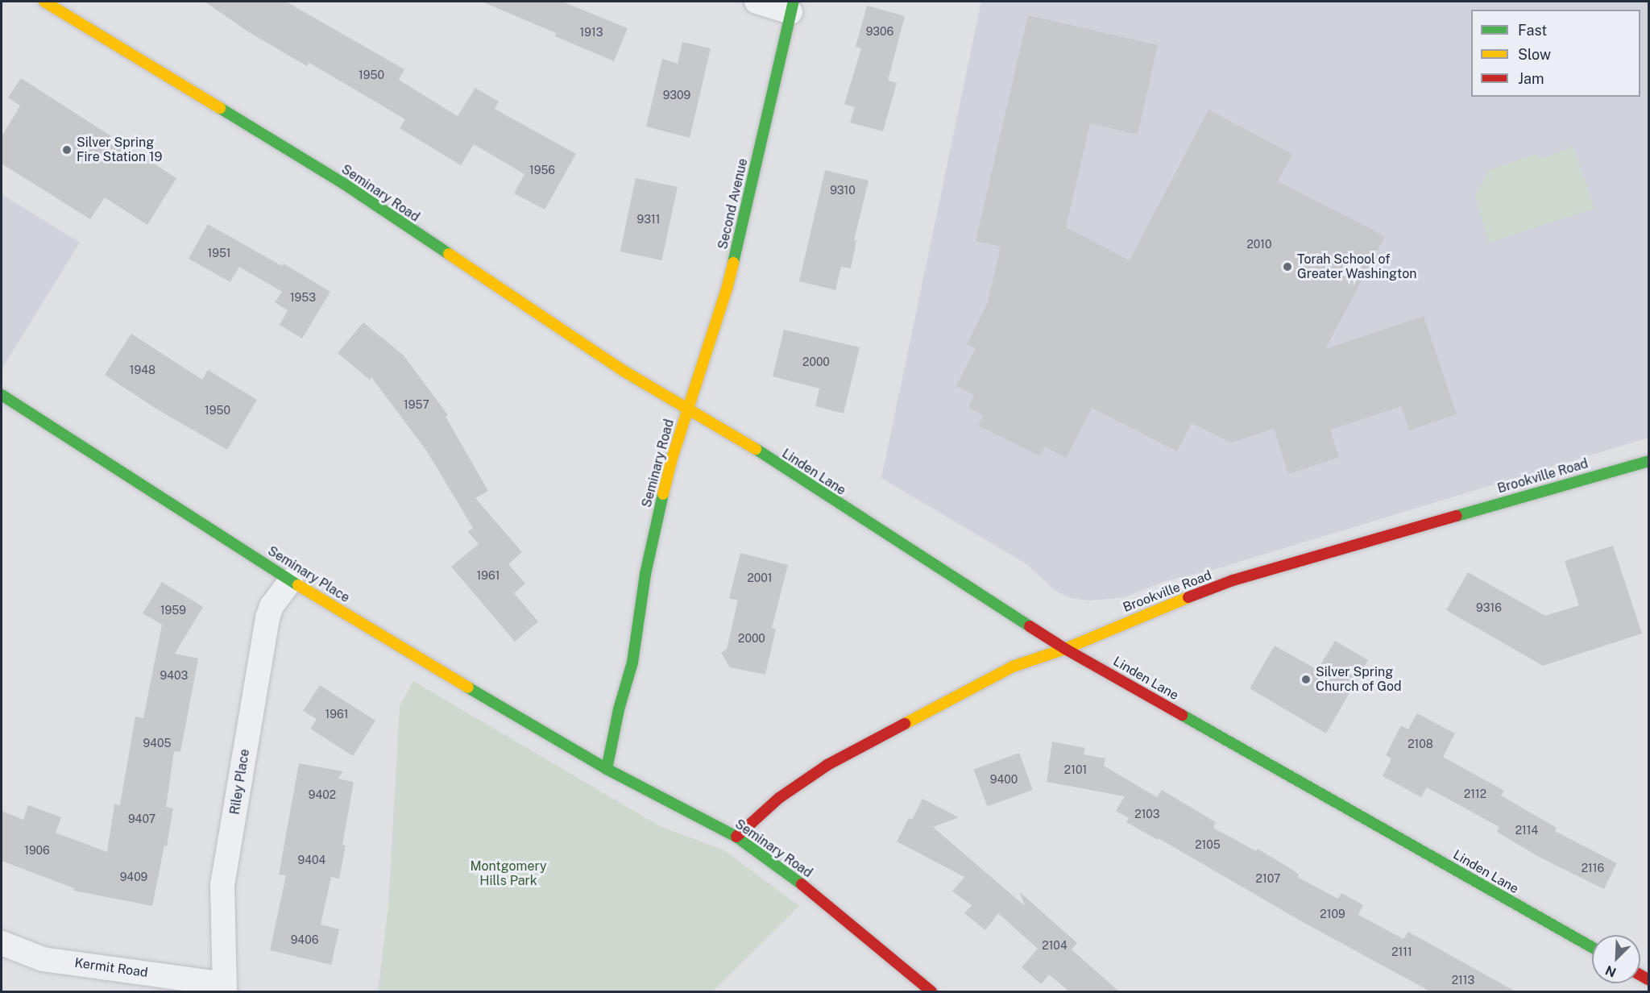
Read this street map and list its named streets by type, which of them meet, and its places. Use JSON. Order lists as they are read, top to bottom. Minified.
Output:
{"streets":{"street":["Seminary Road","Second Avenue","Linden Lane","Brookville Road","Seminary Place","Riley Place","Kermit Road"]},"crossings":[["Seminary Road","Second Avenue"],["Seminary Road","Linden Lane"],["Seminary Road","Brookville Road"],["Seminary Road","Seminary Place"],["Second Avenue","Linden Lane"],["Linden Lane","Brookville Road"],["Seminary Place","Riley Place"],["Riley Place","Kermit Road"]],"parks":["Montgomery Hills Park"],"places":["Silver Spring Fire Station 19","Torah School of Greater Washington","Silver Spring Church of God"],"house_numbers":["9306","1913","1950","9309","1956","9310","9311","2010","1951","1953","2000","1948","1957","1950","1961","2001","9316","1959","2000","9403","1961","9405","2108","2101","9400","2112","9402","2103","9407","2114","2105","1906","9404","2116","9409","2107","2109","9406","2104","2111","2113"],"legend":["Fast","Slow","Jam"],"north":"bottom left"}
